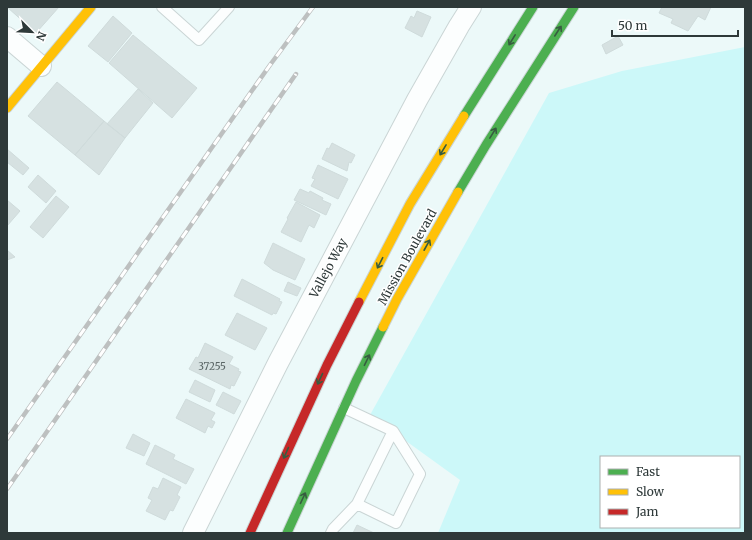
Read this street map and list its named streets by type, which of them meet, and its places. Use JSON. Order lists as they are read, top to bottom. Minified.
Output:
{"streets":{"main road":["Mission Boulevard"],"street":["Vallejo Way"]},"house_numbers":["37255"],"legend":["Fast","Slow","Jam"],"scale_bar":"50 m","north":"bottom right"}
